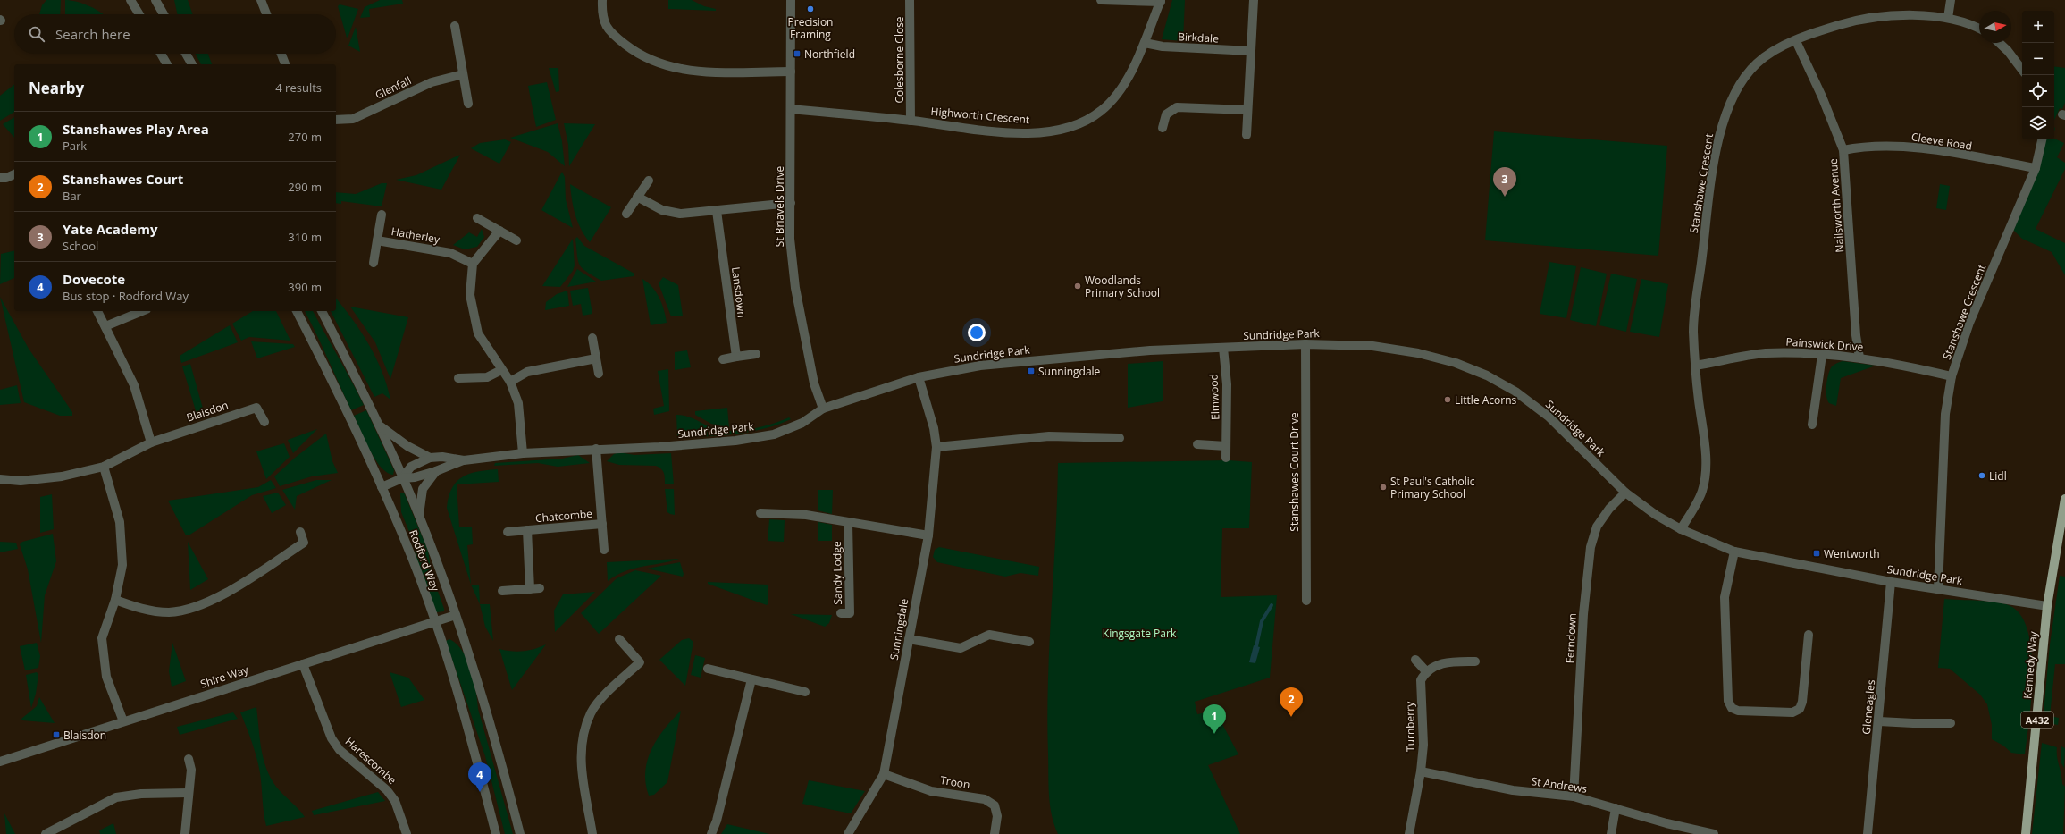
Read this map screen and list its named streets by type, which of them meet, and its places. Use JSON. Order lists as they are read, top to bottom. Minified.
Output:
{"streets":{"main road":["Kennedy Way","A432"],"street":["Birkdale","Colesborne Close","Glenfall","Highworth Crescent","Cleeve Road","Stanshawe Crescent","Nailsworth Avenue","St Briavels Drive","Hatherley","Lansdown","Sundridge Park","Painswick Drive","Elmwood","Blaisdon","Stanshawes Court Drive","Chatcombe","Rodford Way","Sandy Lodge","Sunningdale","Ferndown","Shire Way","Gleneagles","Turnberry","Harescombe","Troon","St Andrews"]},"crossings":[["Birkdale","Highworth Crescent"],["Colesborne Close","Highworth Crescent"],["Highworth Crescent","St Briavels Drive"],["Cleeve Road","Stanshawe Crescent"],["Cleeve Road","Nailsworth Avenue"],["Stanshawe Crescent","Nailsworth Avenue"],["Stanshawe Crescent","Sundridge Park"],["Stanshawe Crescent","Painswick Drive"],["Nailsworth Avenue","Painswick Drive"],["St Briavels Drive","Sundridge Park"],["Sundridge Park","Elmwood"],["Sundridge Park","Stanshawes Court Drive"],["Sundridge Park","Chatcombe"],["Sundridge Park","Rodford Way"],["Sundridge Park","Sunningdale"],["Sundridge Park","Ferndown"],["Sundridge Park","Kennedy Way"],["Sundridge Park","Gleneagles"],["Rodford Way","Shire Way"],["Sunningdale","Troon"],["Ferndown","St Andrews"],["Shire Way","Harescombe"],["Turnberry","St Andrews"]],"parks":["Kingsgate Park"],"places":{"other":["Precision Framing","Woodlands Primary School","Little Acorns","Lidl","St Paul's Catholic Primary School"],"transit":["Northfield","Sunningdale","Wentworth","Blaisdon"]},"north":"right","page":{"map_buttons":["+","−"],"search":"Search here","heading":["Nearby","4 results"],"list":[{"mark":"1","name":"Stanshawes Play Area","note":"Park","value":"270 m"},{"mark":"2","name":"Stanshawes Court","note":"Bar","value":"290 m"},{"mark":"3","name":"Yate Academy","note":"School","value":"310 m"},{"mark":"4","name":"Dovecote","note":"Bus stop · Rodford Way","value":"390 m"}],"pins":["3","2","1","4"]}}
